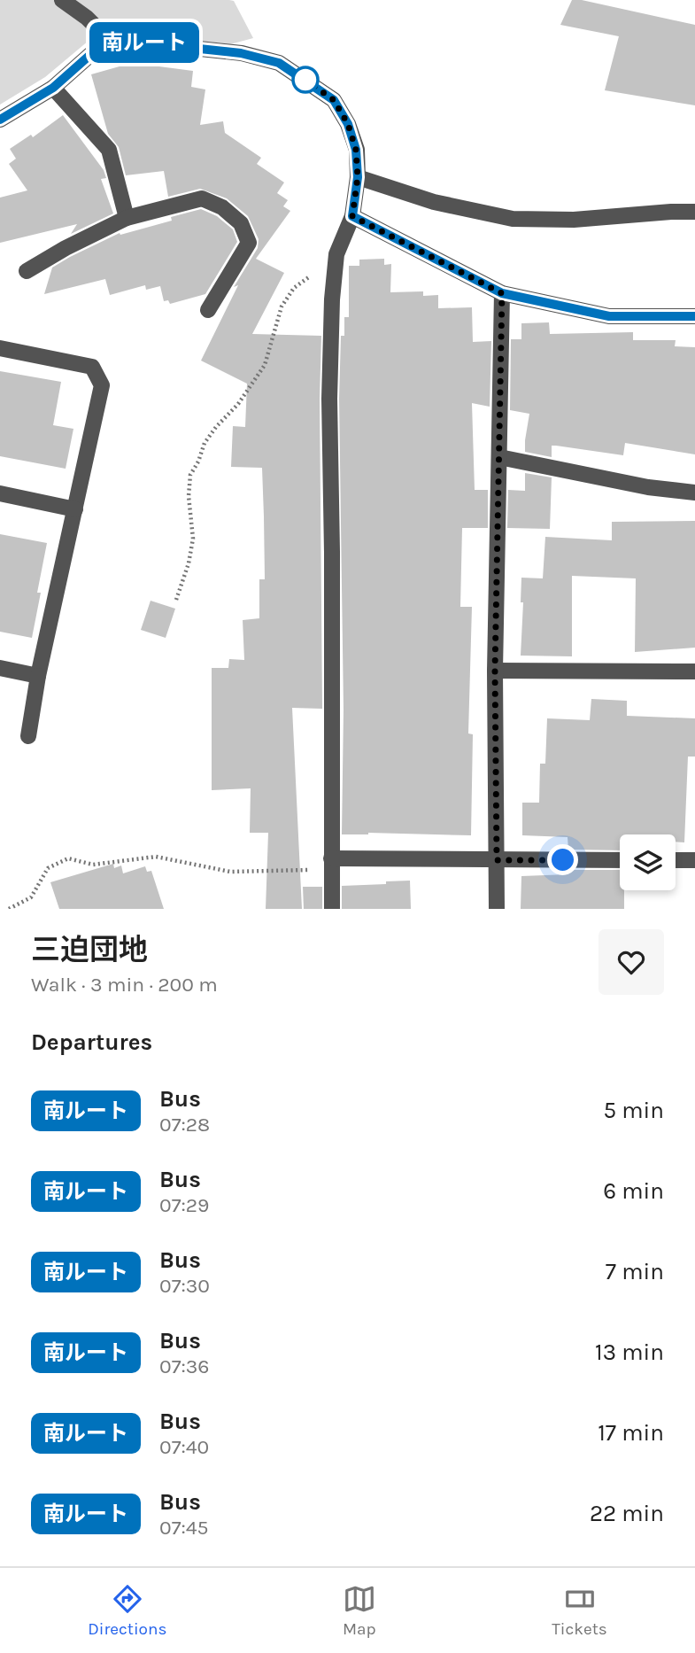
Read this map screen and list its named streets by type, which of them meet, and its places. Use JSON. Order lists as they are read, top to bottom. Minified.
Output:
{"lines":["bus line 南ルート"],"page":{"on_map":"南ルート","heading":[["三迫団地","Walk · 3 min · 200 m"],"Departures"],"list":[{"mark":"南ルート","name":"Bus","note":"07:28","value":"5 min"},{"mark":"南ルート","name":"Bus","note":"07:29","value":"6 min"},{"mark":"南ルート","name":"Bus","note":"07:30","value":"7 min"},{"mark":"南ルート","name":"Bus","note":"07:36","value":"13 min"},{"mark":"南ルート","name":"Bus","note":"07:40","value":"17 min"},{"mark":"南ルート","name":"Bus","note":"07:45","value":"22 min"}],"tabs":["Directions","Map","Tickets"]}}
